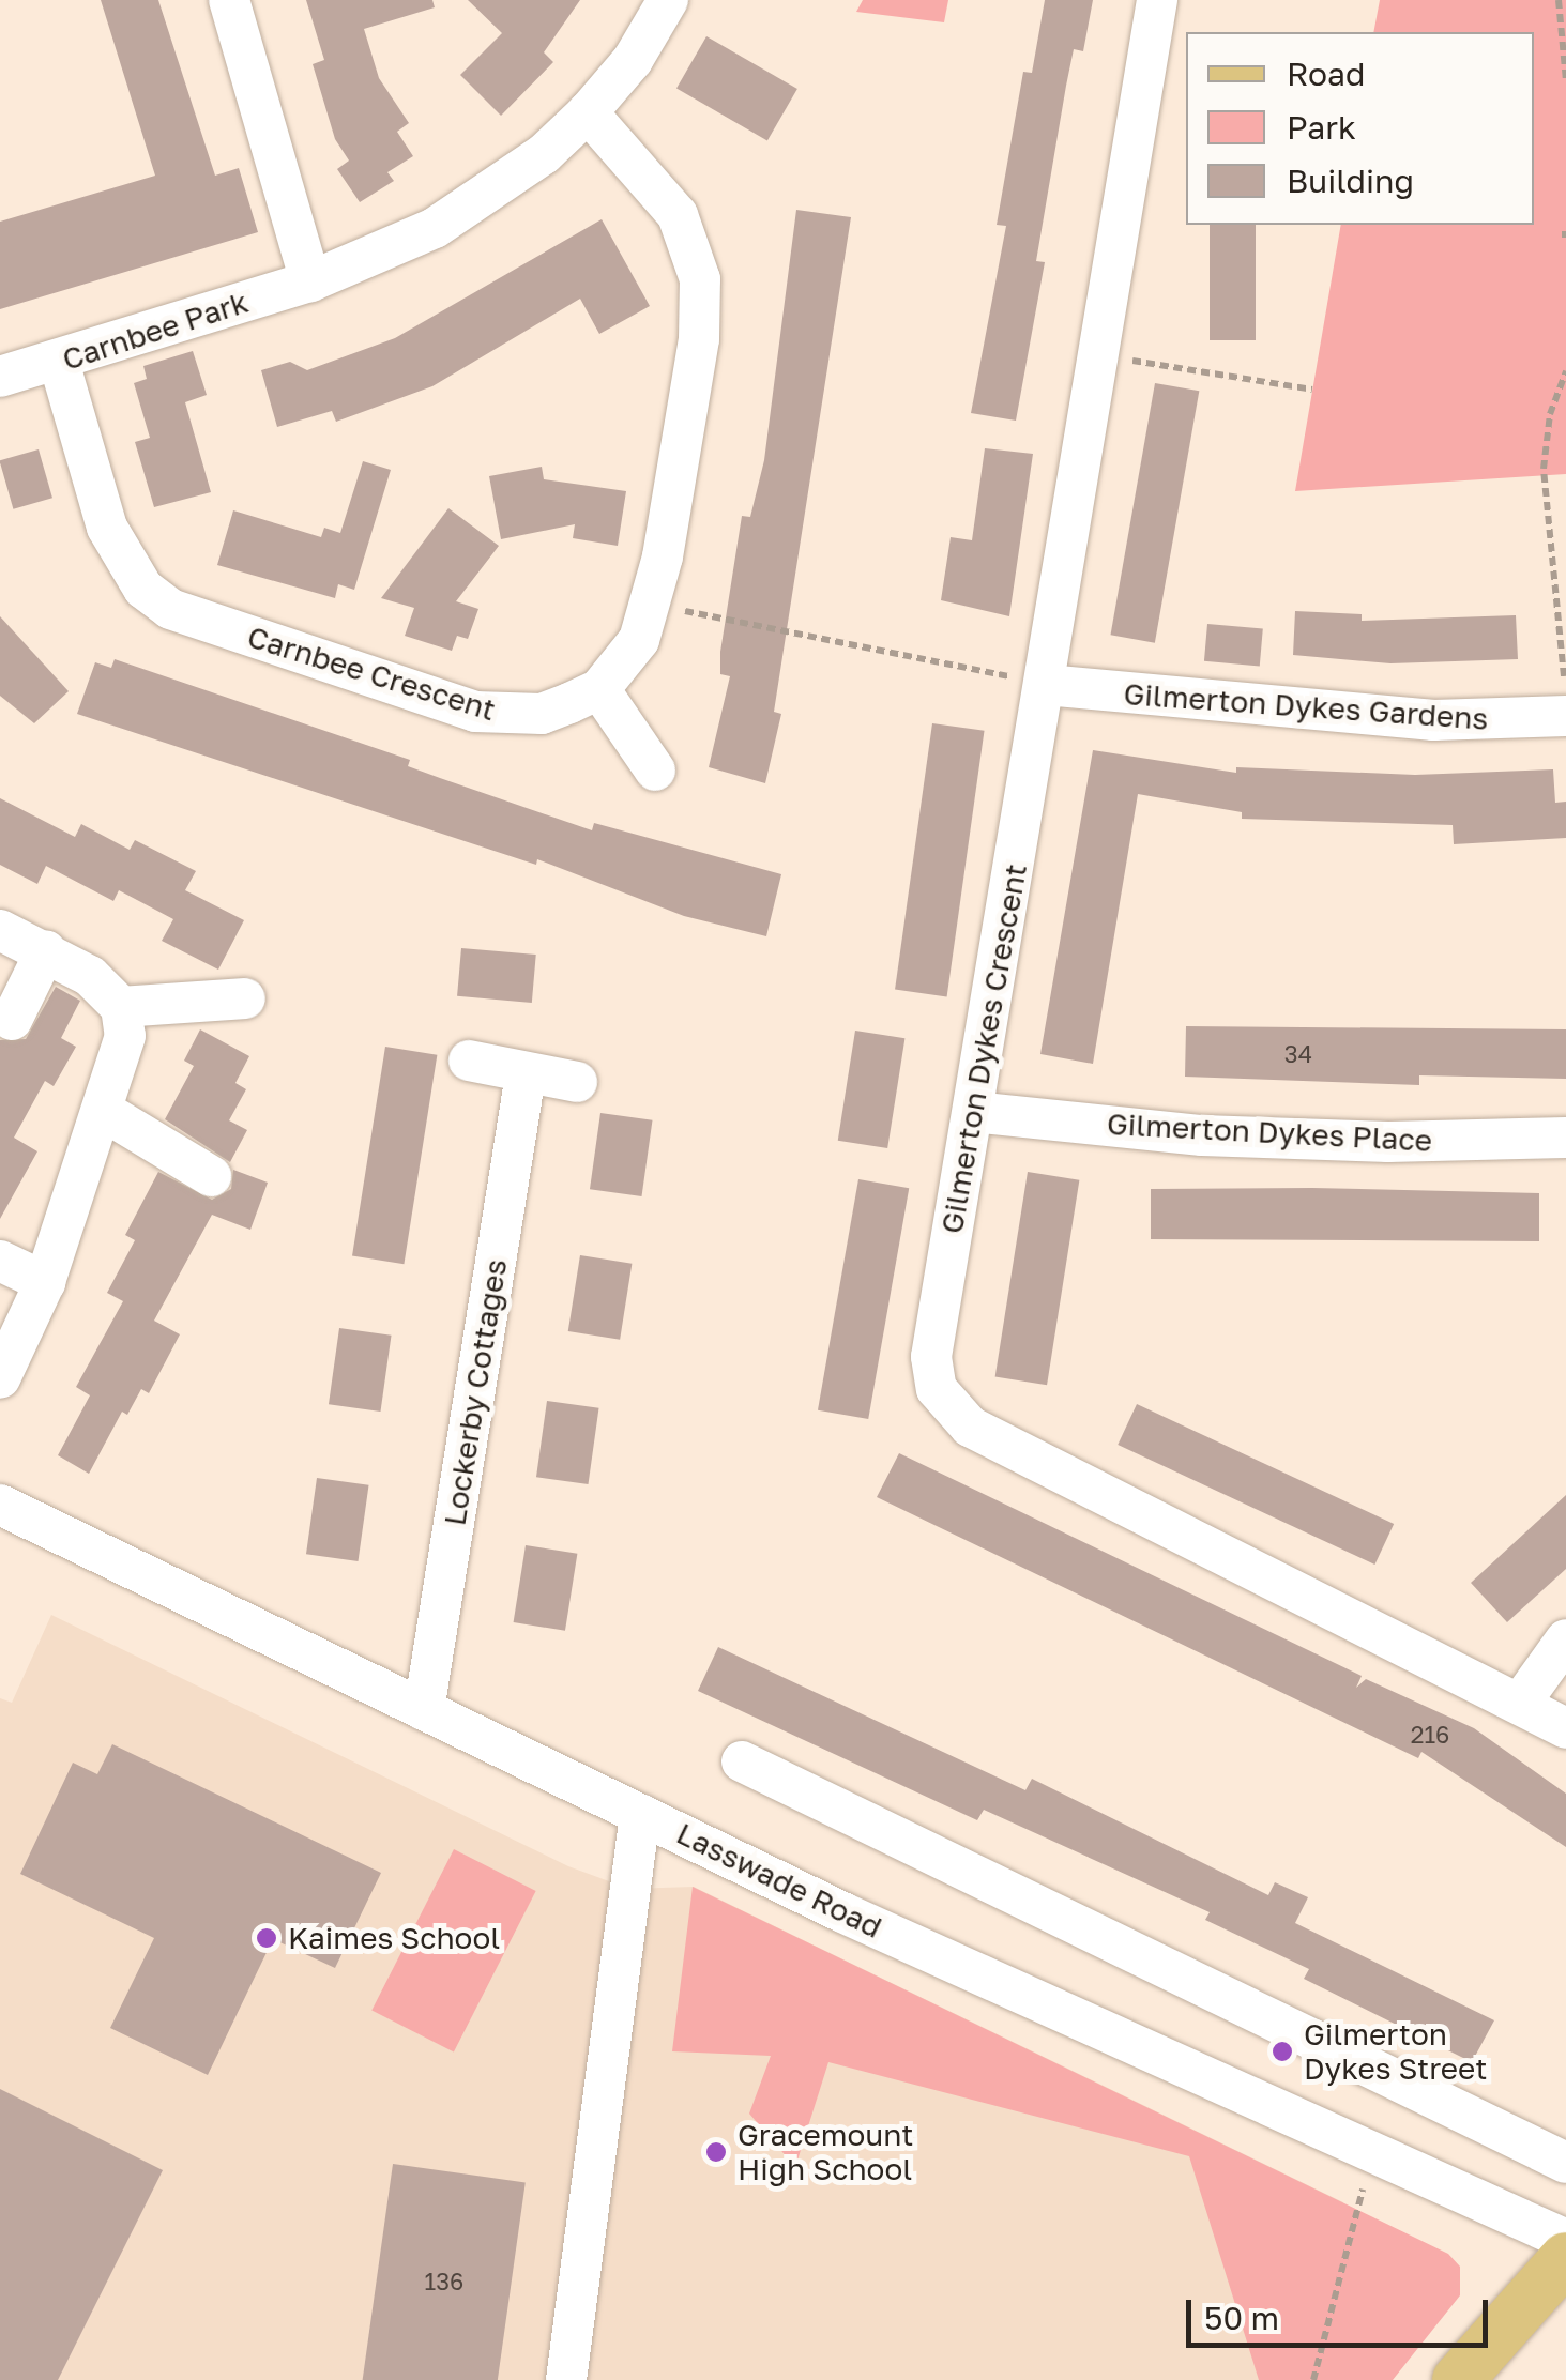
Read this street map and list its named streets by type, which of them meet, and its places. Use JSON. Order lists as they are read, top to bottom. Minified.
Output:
{"streets":{"street":["Carnbee Park","Carnbee Crescent","Gilmerton Dykes Gardens","Gilmerton Dykes Crescent","Gilmerton Dykes Place","Lockerby Cottages","Lasswade Road"]},"crossings":[["Carnbee Park","Carnbee Crescent"],["Gilmerton Dykes Gardens","Gilmerton Dykes Crescent"],["Gilmerton Dykes Crescent","Gilmerton Dykes Place"],["Lockerby Cottages","Lasswade Road"]],"places":["Kaimes School","Gilmerton Dykes Street","Gracemount High School"],"house_numbers":["34","216","136"],"legend":["Road","Park","Building"],"scale_bar":"50 m"}
